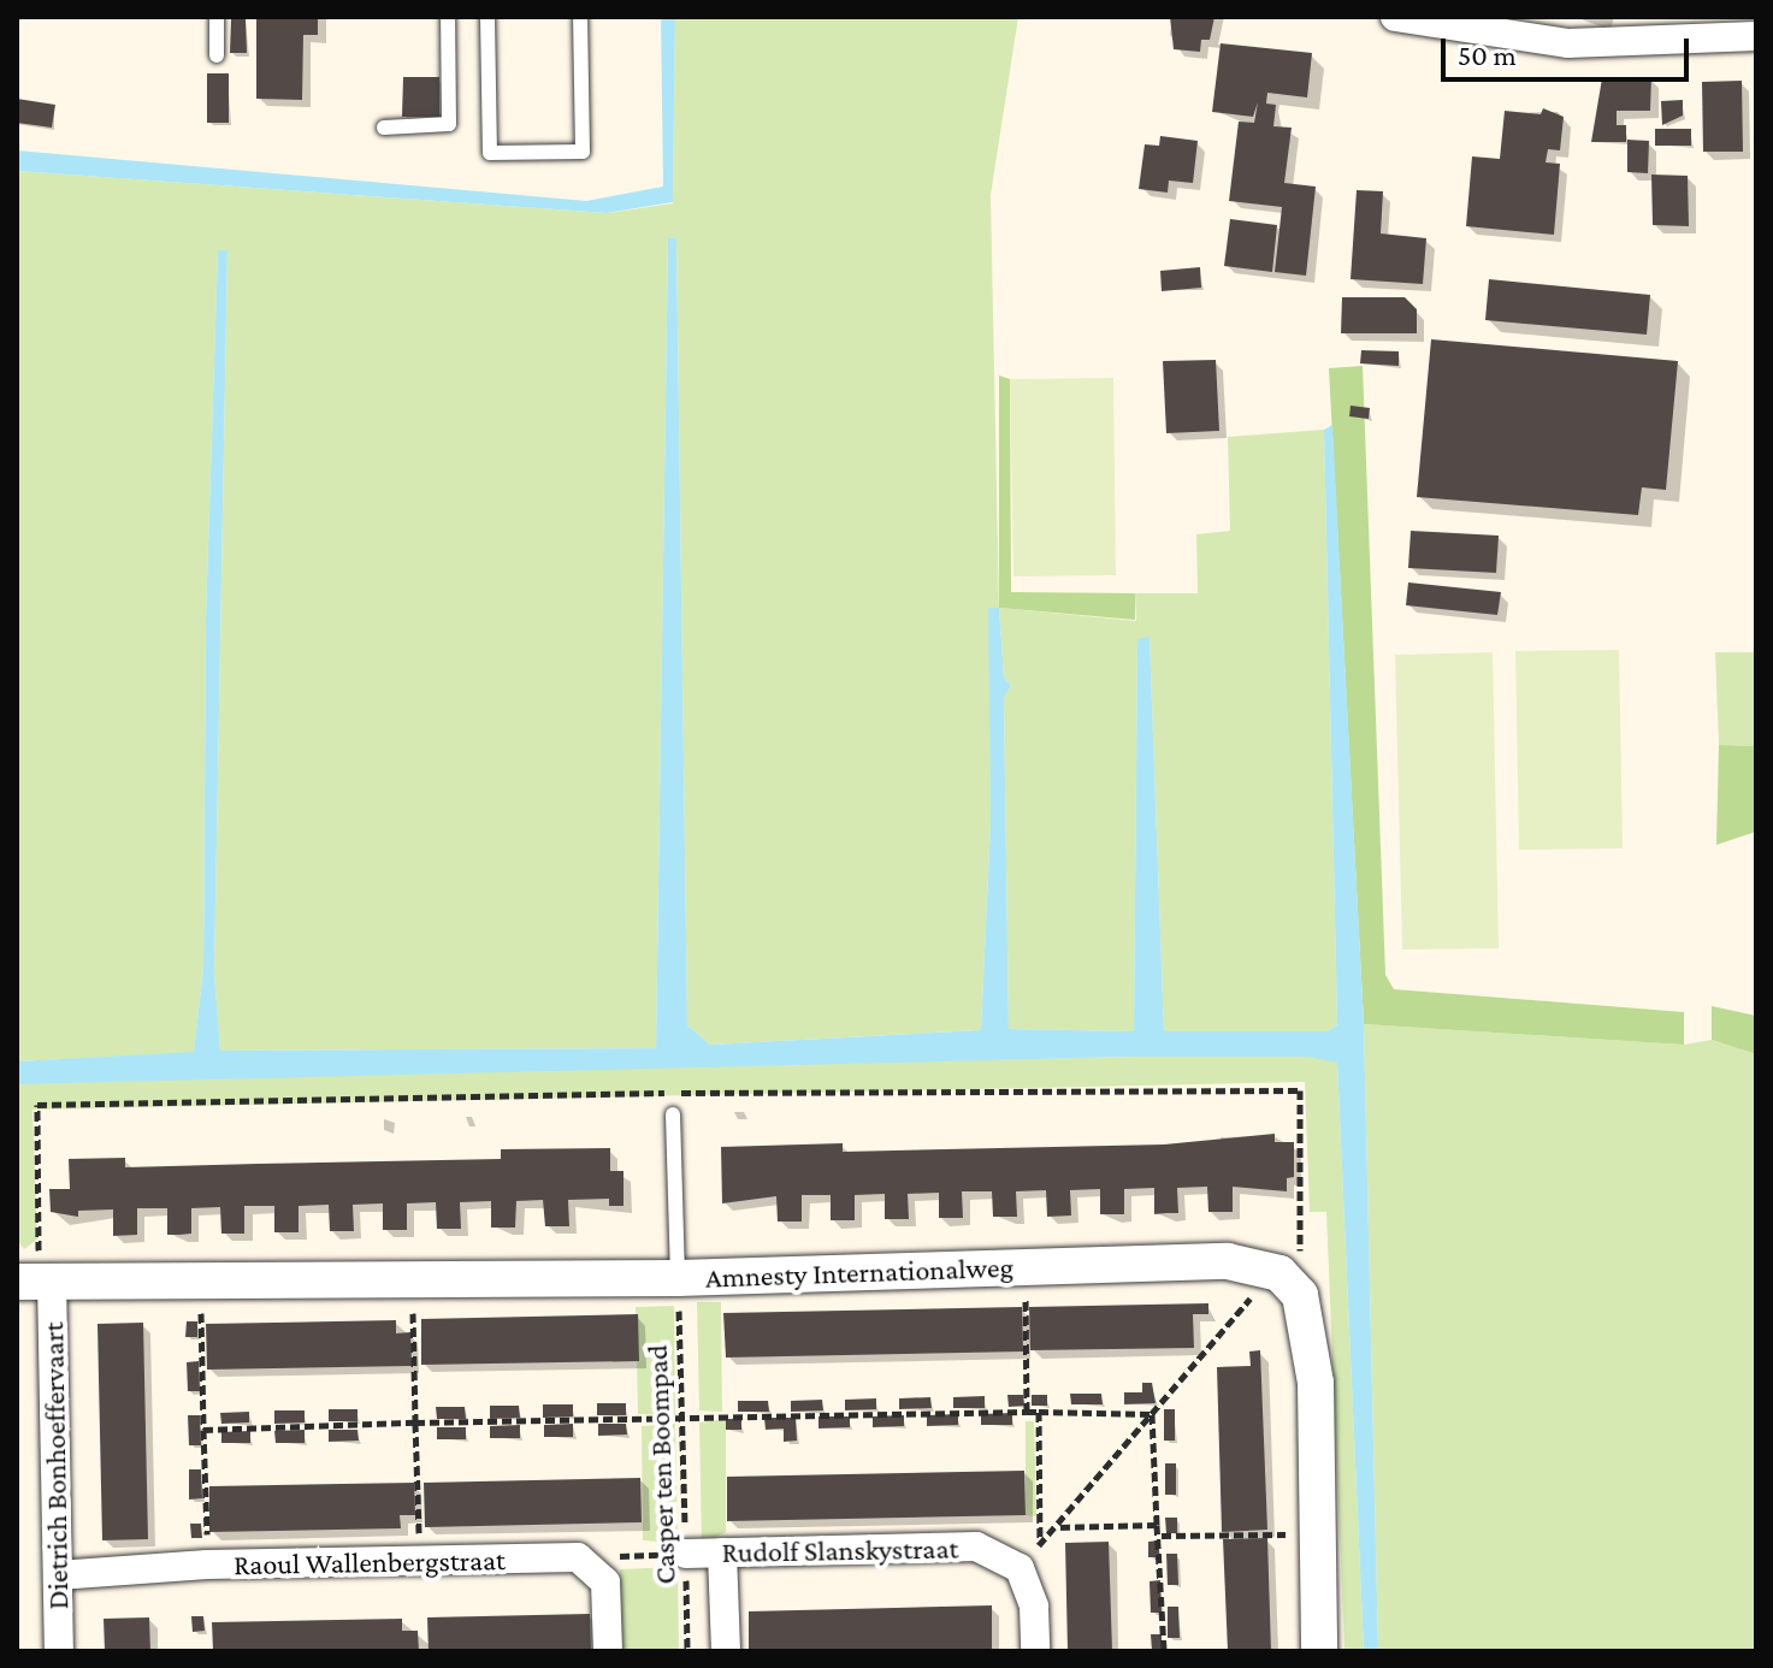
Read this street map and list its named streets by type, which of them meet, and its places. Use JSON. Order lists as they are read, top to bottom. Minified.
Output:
{"streets":{"street":["Amnesty Internationalweg","Dietrich Bonhoeffervaart","Rudolf Slanskystraat","Raoul Wallenbergstraat"],"path":["Casper ten Boompad"]},"crossings":[["Amnesty Internationalweg","Casper ten Boompad"],["Amnesty Internationalweg","Dietrich Bonhoeffervaart"],["Casper ten Boompad","Rudolf Slanskystraat"],["Dietrich Bonhoeffervaart","Raoul Wallenbergstraat"]],"scale_bar":"50 m"}
